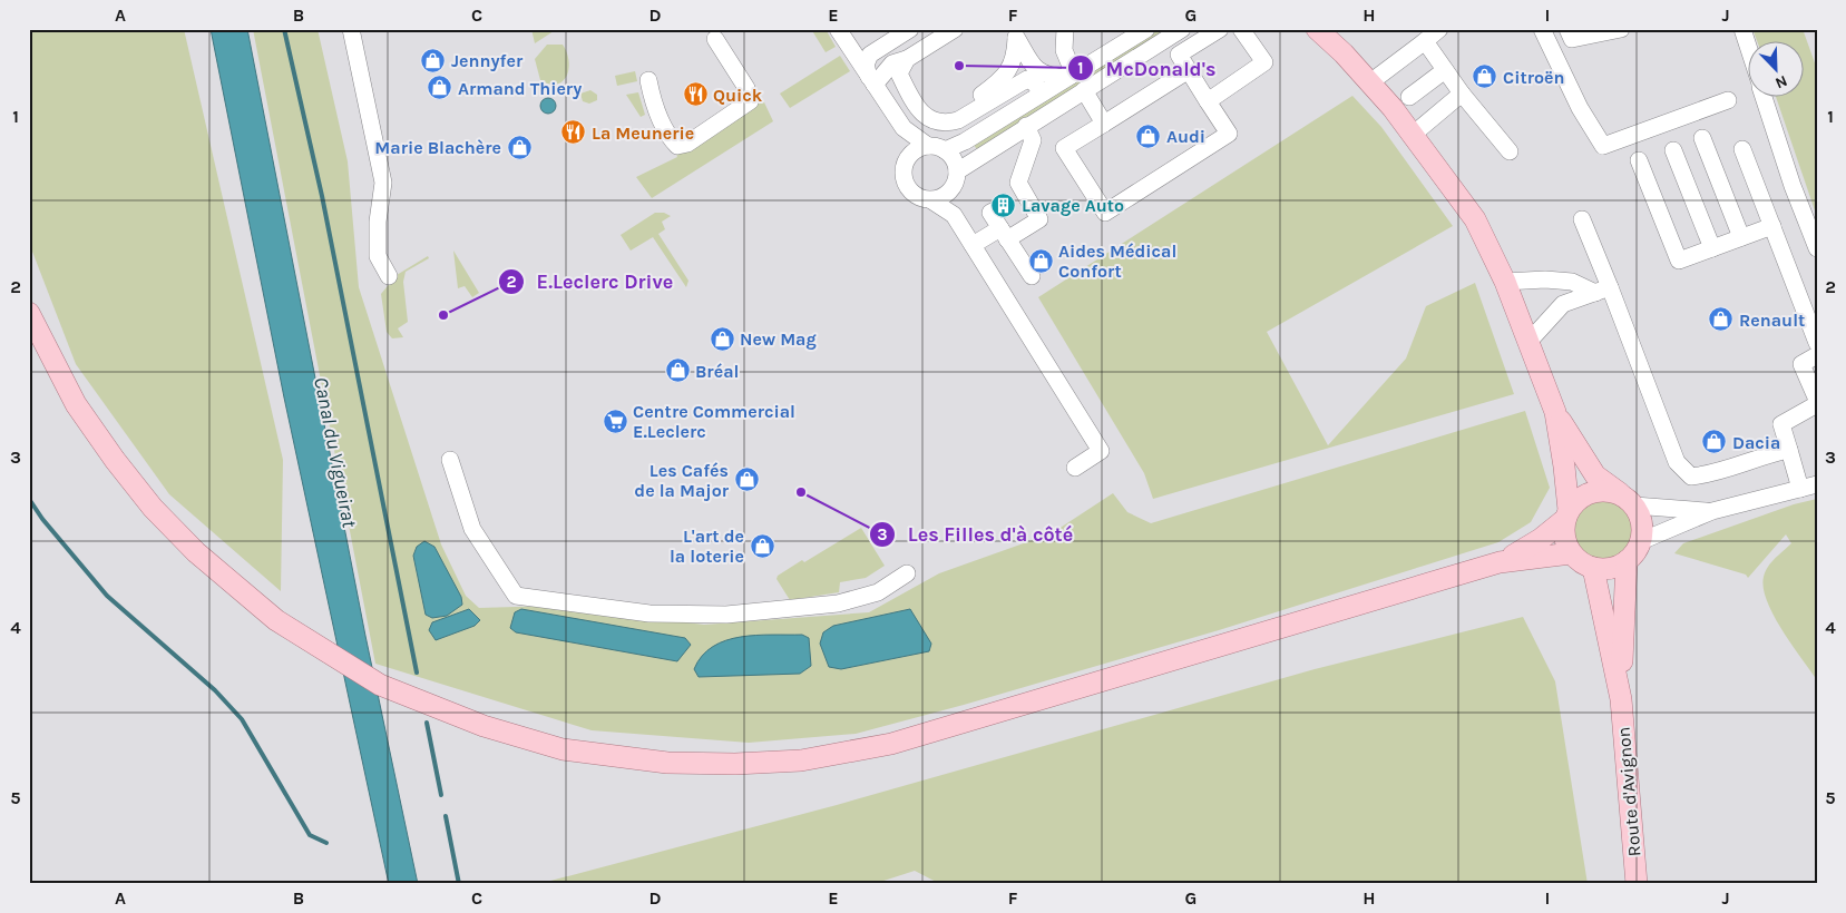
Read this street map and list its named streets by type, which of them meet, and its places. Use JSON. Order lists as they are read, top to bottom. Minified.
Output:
{"streets":{"main road":["Route d'Avignon"]},"water":["Canal du Vigueirat"],"places":{"shop":["Jennyfer","Citroën","Armand Thiery","Audi","Marie Blachère","Aides Médical Confort","Renault","New Mag","Bréal","Dacia","Les Cafés de la Major","L'art de la loterie"],"other":["McDonald's","E.Leclerc Drive","Les Filles d'à côté"],"restaurant":["Quick","La Meunerie"],"building":["Lavage Auto"],"supermarket":["Centre Commercial E.Leclerc"]},"north":"bottom right","grid":{"columns":["A","B","C","D","E","F","G","H","I","J"],"rows":["1","2","3","4","5"]}}
